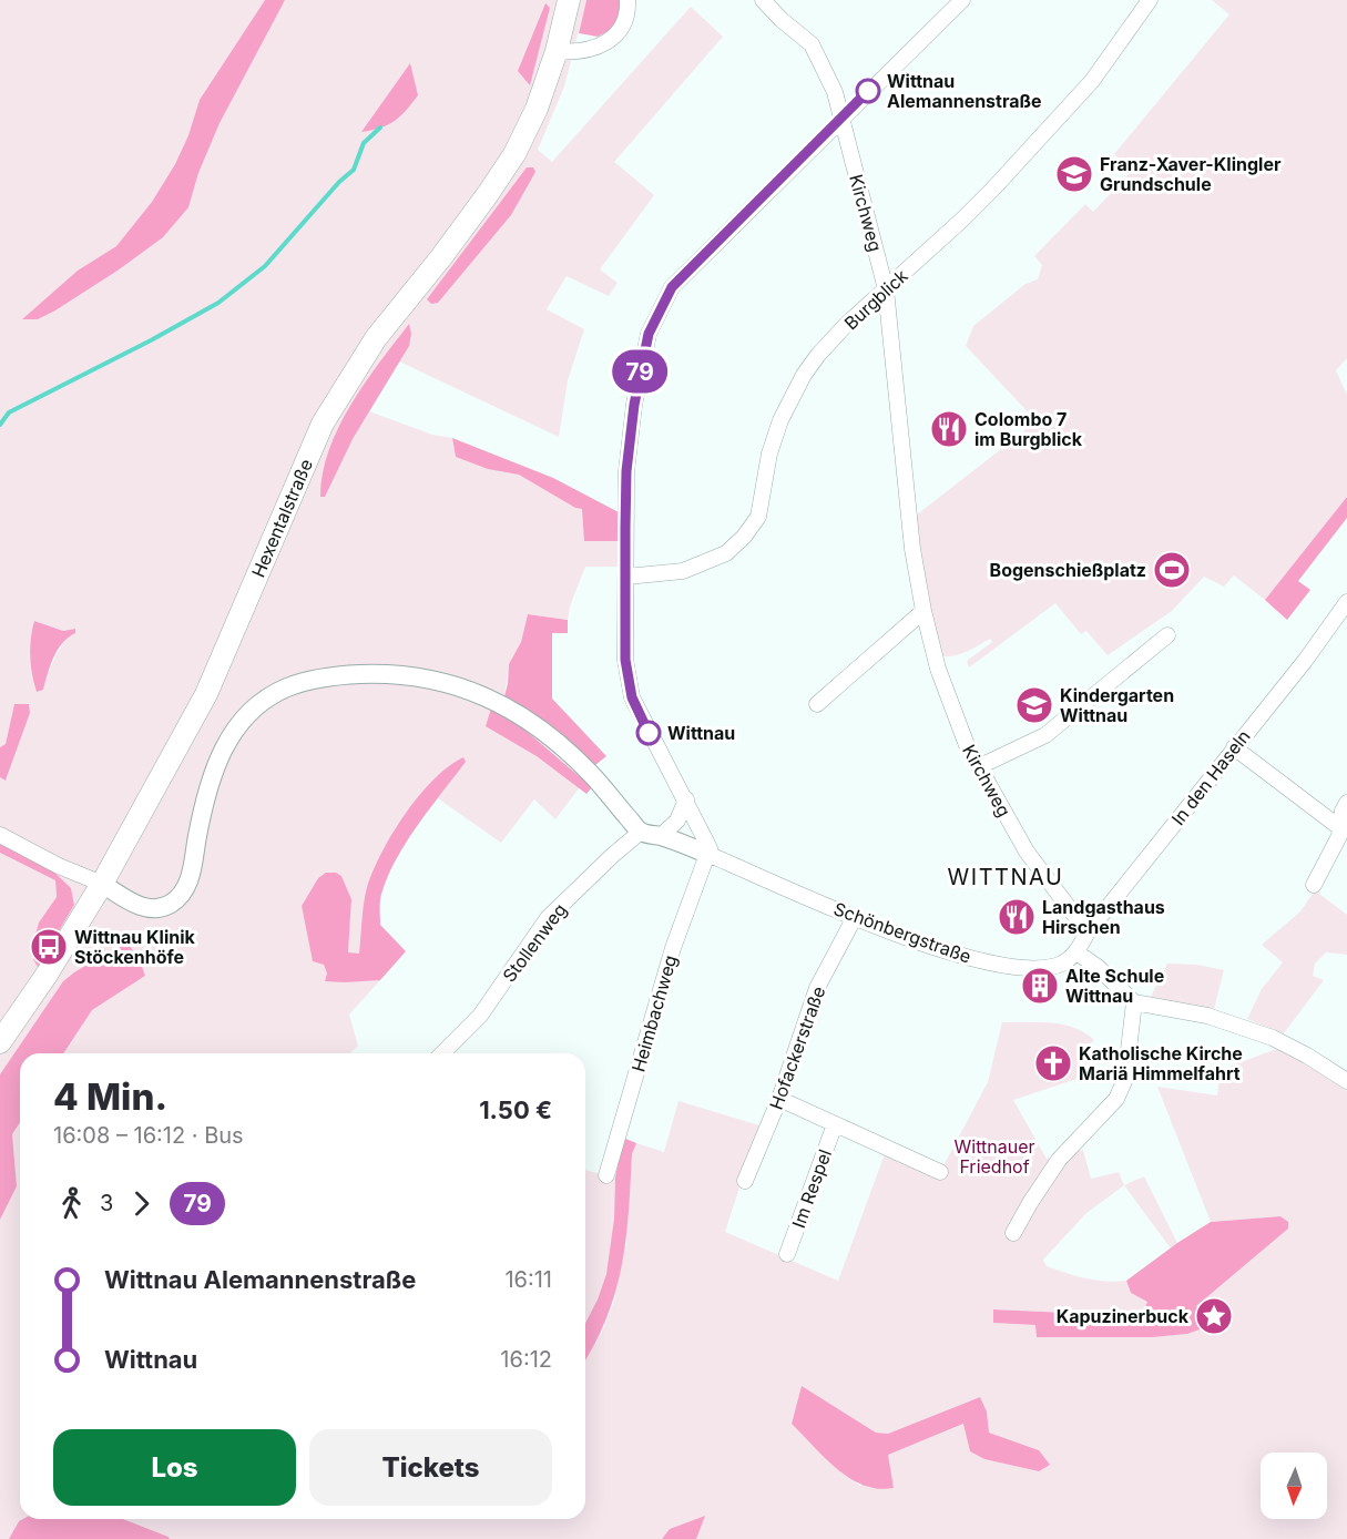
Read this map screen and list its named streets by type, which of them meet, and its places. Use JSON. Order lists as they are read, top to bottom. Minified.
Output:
{"streets":{"main road":["Hexentalstraße"],"street":["Kirchweg","Burgblick","In den Haseln","Schönbergstraße","Stollenweg","Heimbachweg","Hofackerstraße","Im Respel"]},"crossings":[["Kirchweg","Burgblick"],["Kirchweg","In den Haseln"],["In den Haseln","Schönbergstraße"],["Schönbergstraße","Heimbachweg"],["Schönbergstraße","Hofackerstraße"],["Hofackerstraße","Im Respel"]],"districts":["WITTNAU"],"parks":["Wittnauer Friedhof"],"places":{"other":["Wittnau Alemannenstraße","Wittnau"],"school or university":["Franz-Xaver-Klingler Grundschule","Kindergarten Wittnau"],"restaurant":["Colombo 7 im Burgblick","Landgasthaus Hirschen"],"sports":["Bogenschießplatz"],"bus stop":["Wittnau Klinik Stöckenhöfe"],"building":["Alte Schule Wittnau"],"church":["Katholische Kirche Mariä Himmelfahrt"],"place":["Kapuzinerbuck"]},"lines":["bus line 79"],"north":"bottom","page":{"on_map":"79","heading":["4 Min.","16:08 – 16:12 · Bus","1.50 €"],"legs":["3","79"],"list":[{"name":"Wittnau Alemannenstraße","value":"16:11"},{"name":"Wittnau","value":"16:12"}],"buttons":["Los","Tickets"]}}
